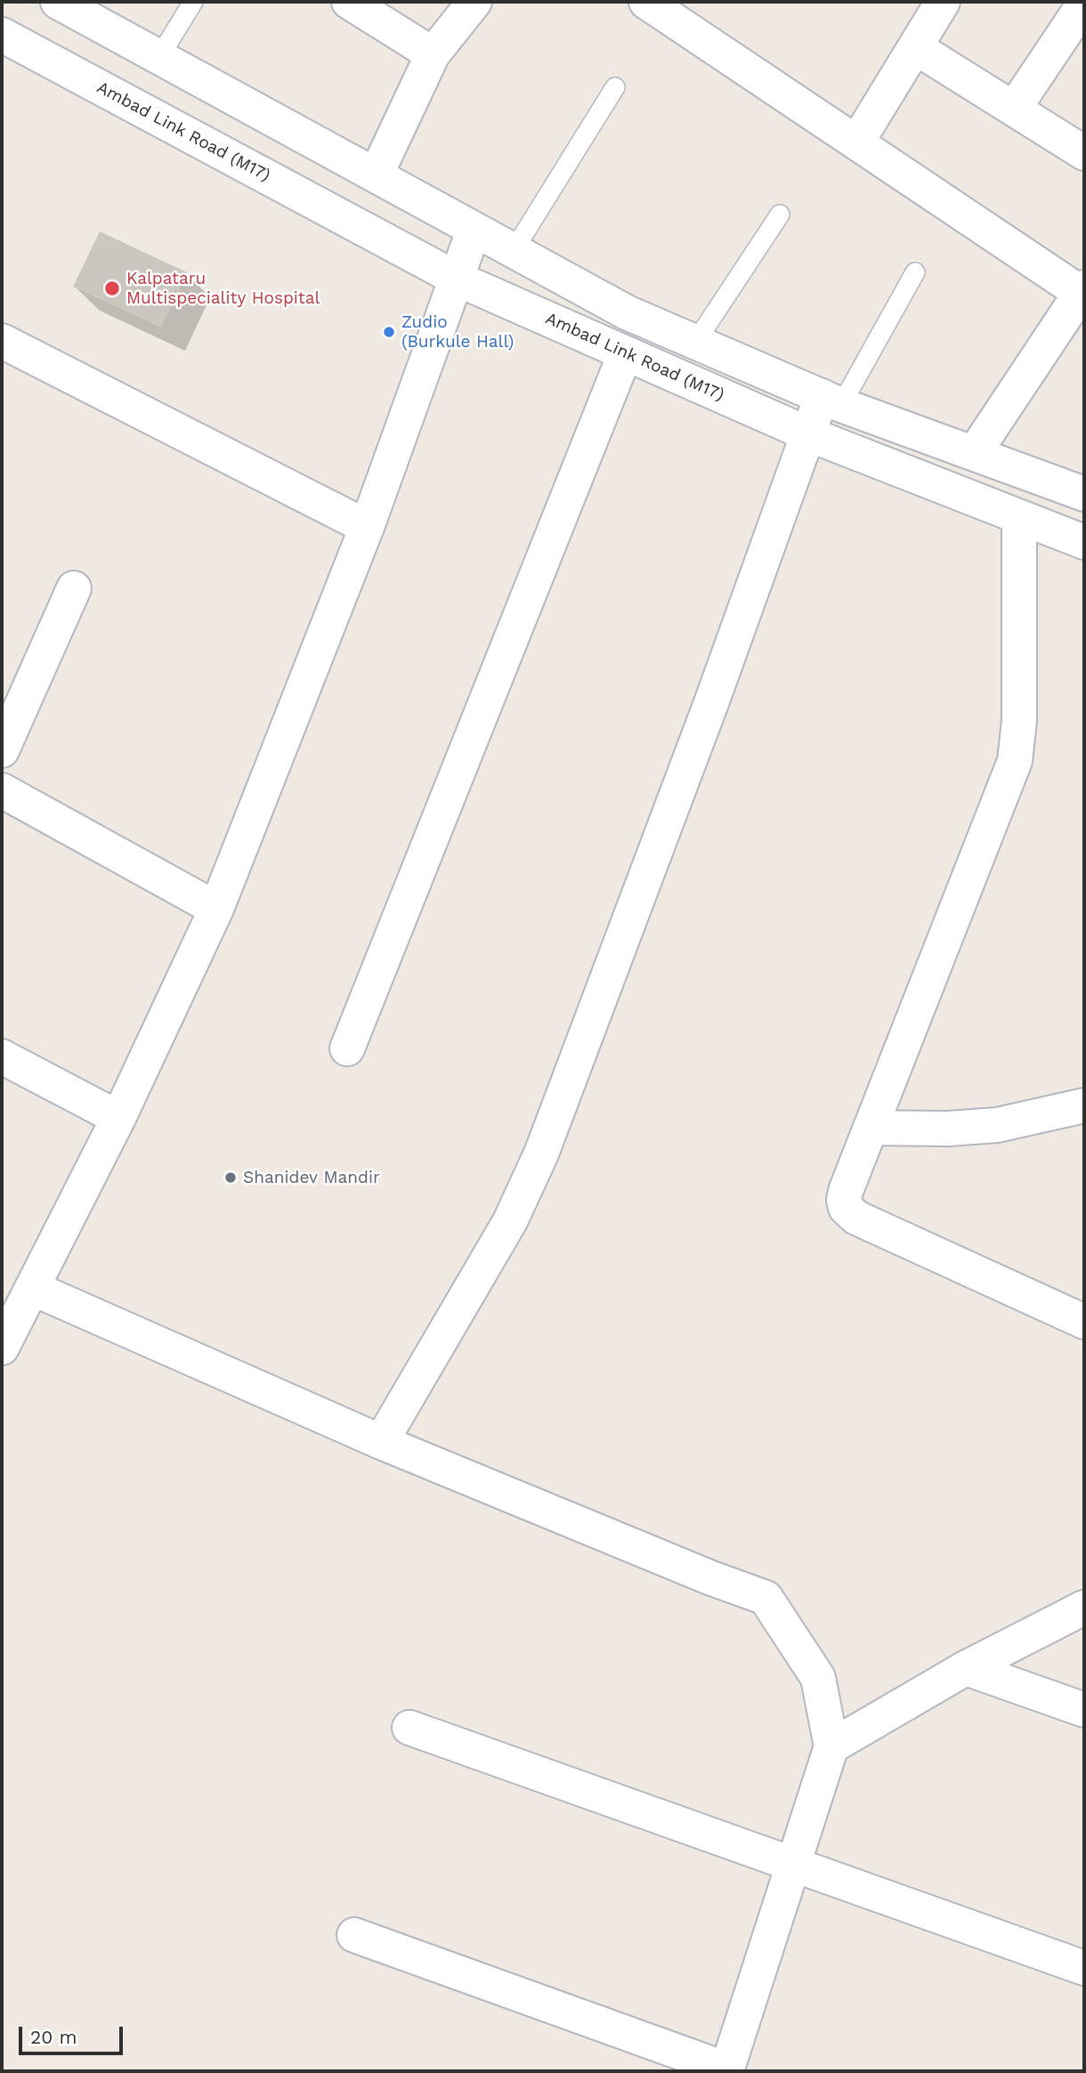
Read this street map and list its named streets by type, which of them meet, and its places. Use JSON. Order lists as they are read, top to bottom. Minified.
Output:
{"streets":{"street":["Ambad Link Road (M17)"]},"places":["Kalpataru Multispeciality Hospital","Zudio (Burkule Hall)","Shanidev Mandir"],"scale_bar":"20 m"}
